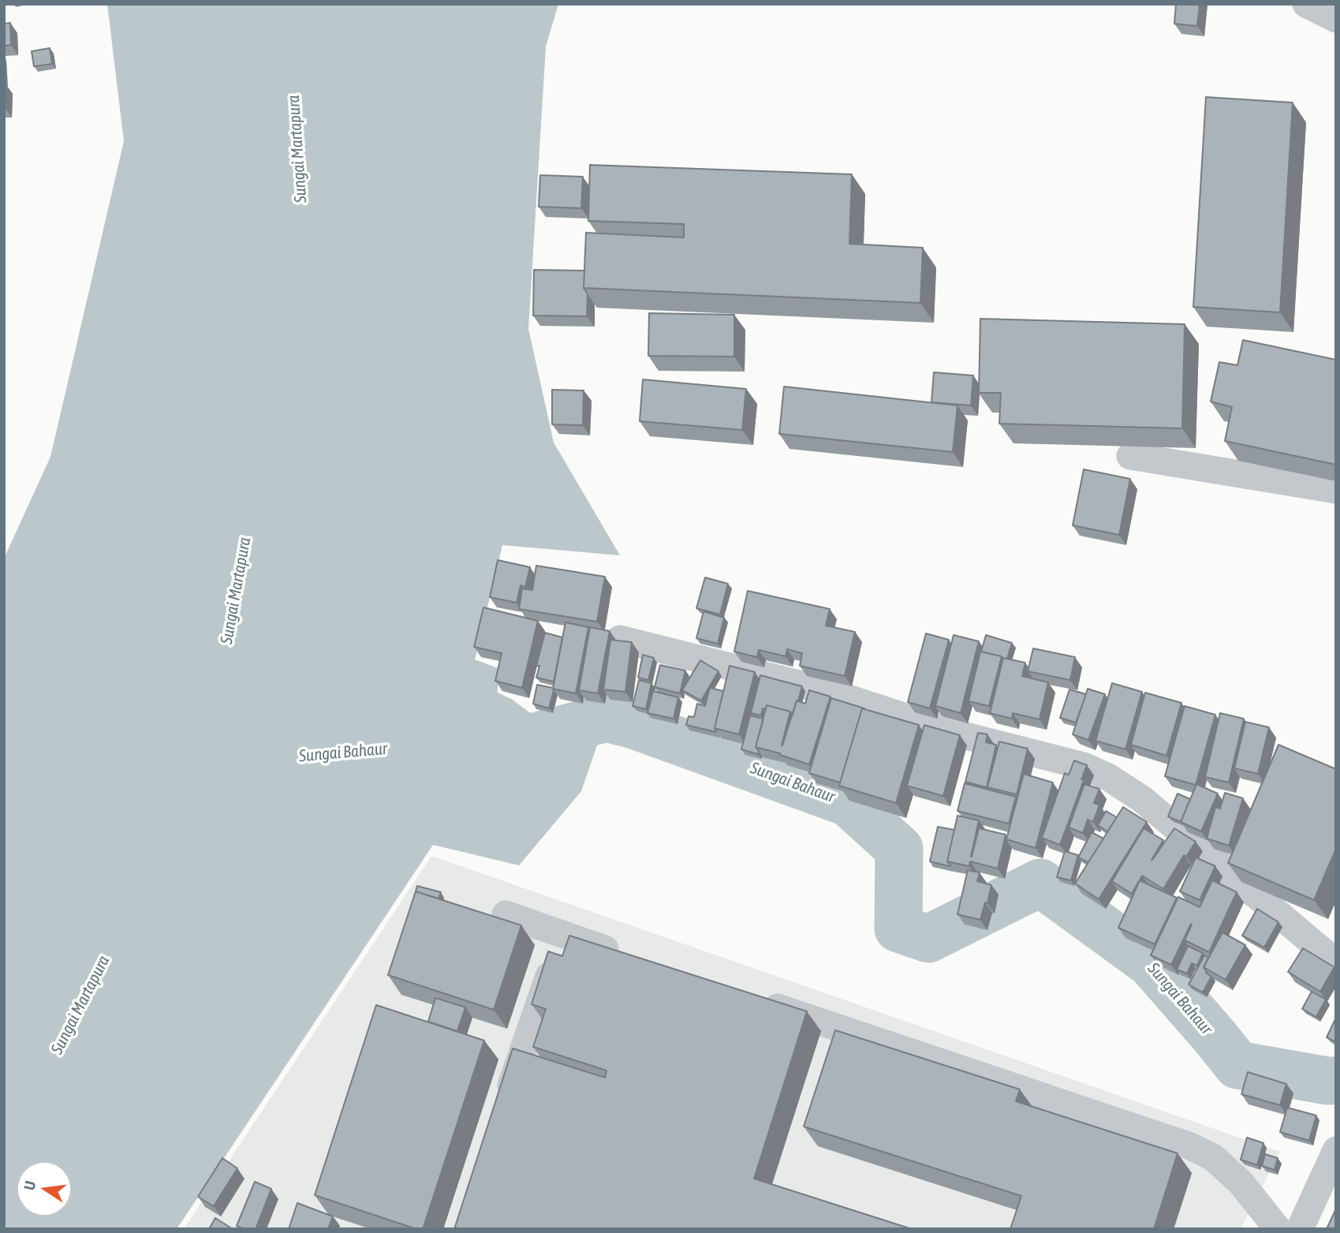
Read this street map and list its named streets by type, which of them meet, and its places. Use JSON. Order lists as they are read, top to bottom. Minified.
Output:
{"water":["Sungai Martapura","Sungai Bahaur"],"north":"left"}
